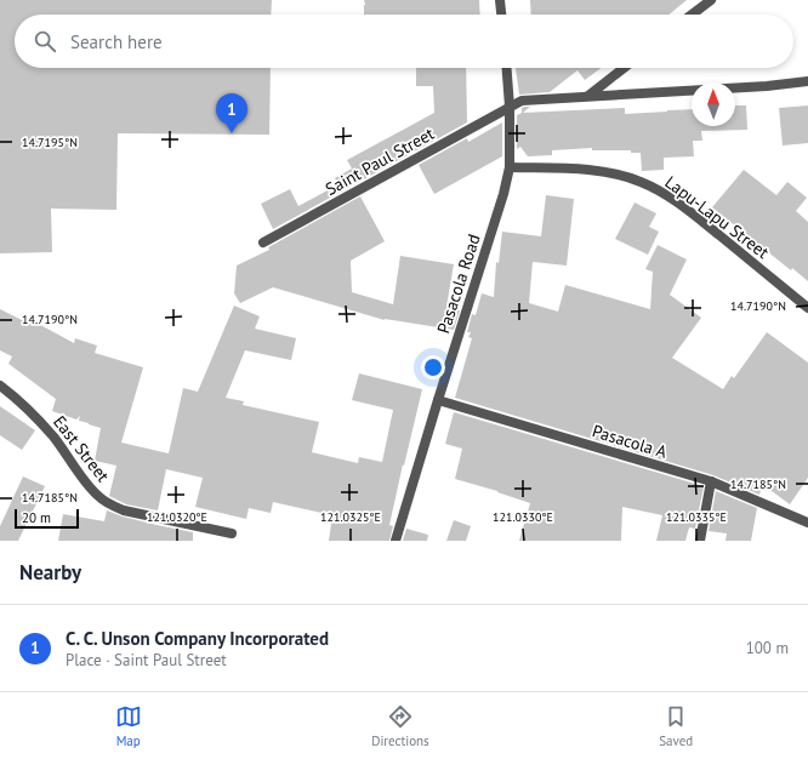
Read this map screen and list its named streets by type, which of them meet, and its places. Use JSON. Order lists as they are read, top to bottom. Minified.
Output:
{"streets":{"street":["Saint Paul Street","Lapu-Lapu Street","Pasacola Road","Pasacola A","East Street"]},"crossings":[["Saint Paul Street","Pasacola Road"],["Lapu-Lapu Street","Pasacola Road"],["Pasacola Road","Pasacola A"]],"scale_bar":"20 m","north":"top","page":{"search":"Search here","pins":"1","scale":"20 m","heading":"Nearby","list":[{"mark":"1","name":"C. C. Unson Company Incorporated","note":"Place · Saint Paul Street","value":"100 m"}],"nav":["Map","Directions","Saved"]},"coordinates":["14.7195°N","14.7190°N","14.7185°N","121.0320°E","121.0325°E","121.0330°E","121.0335°E"]}
